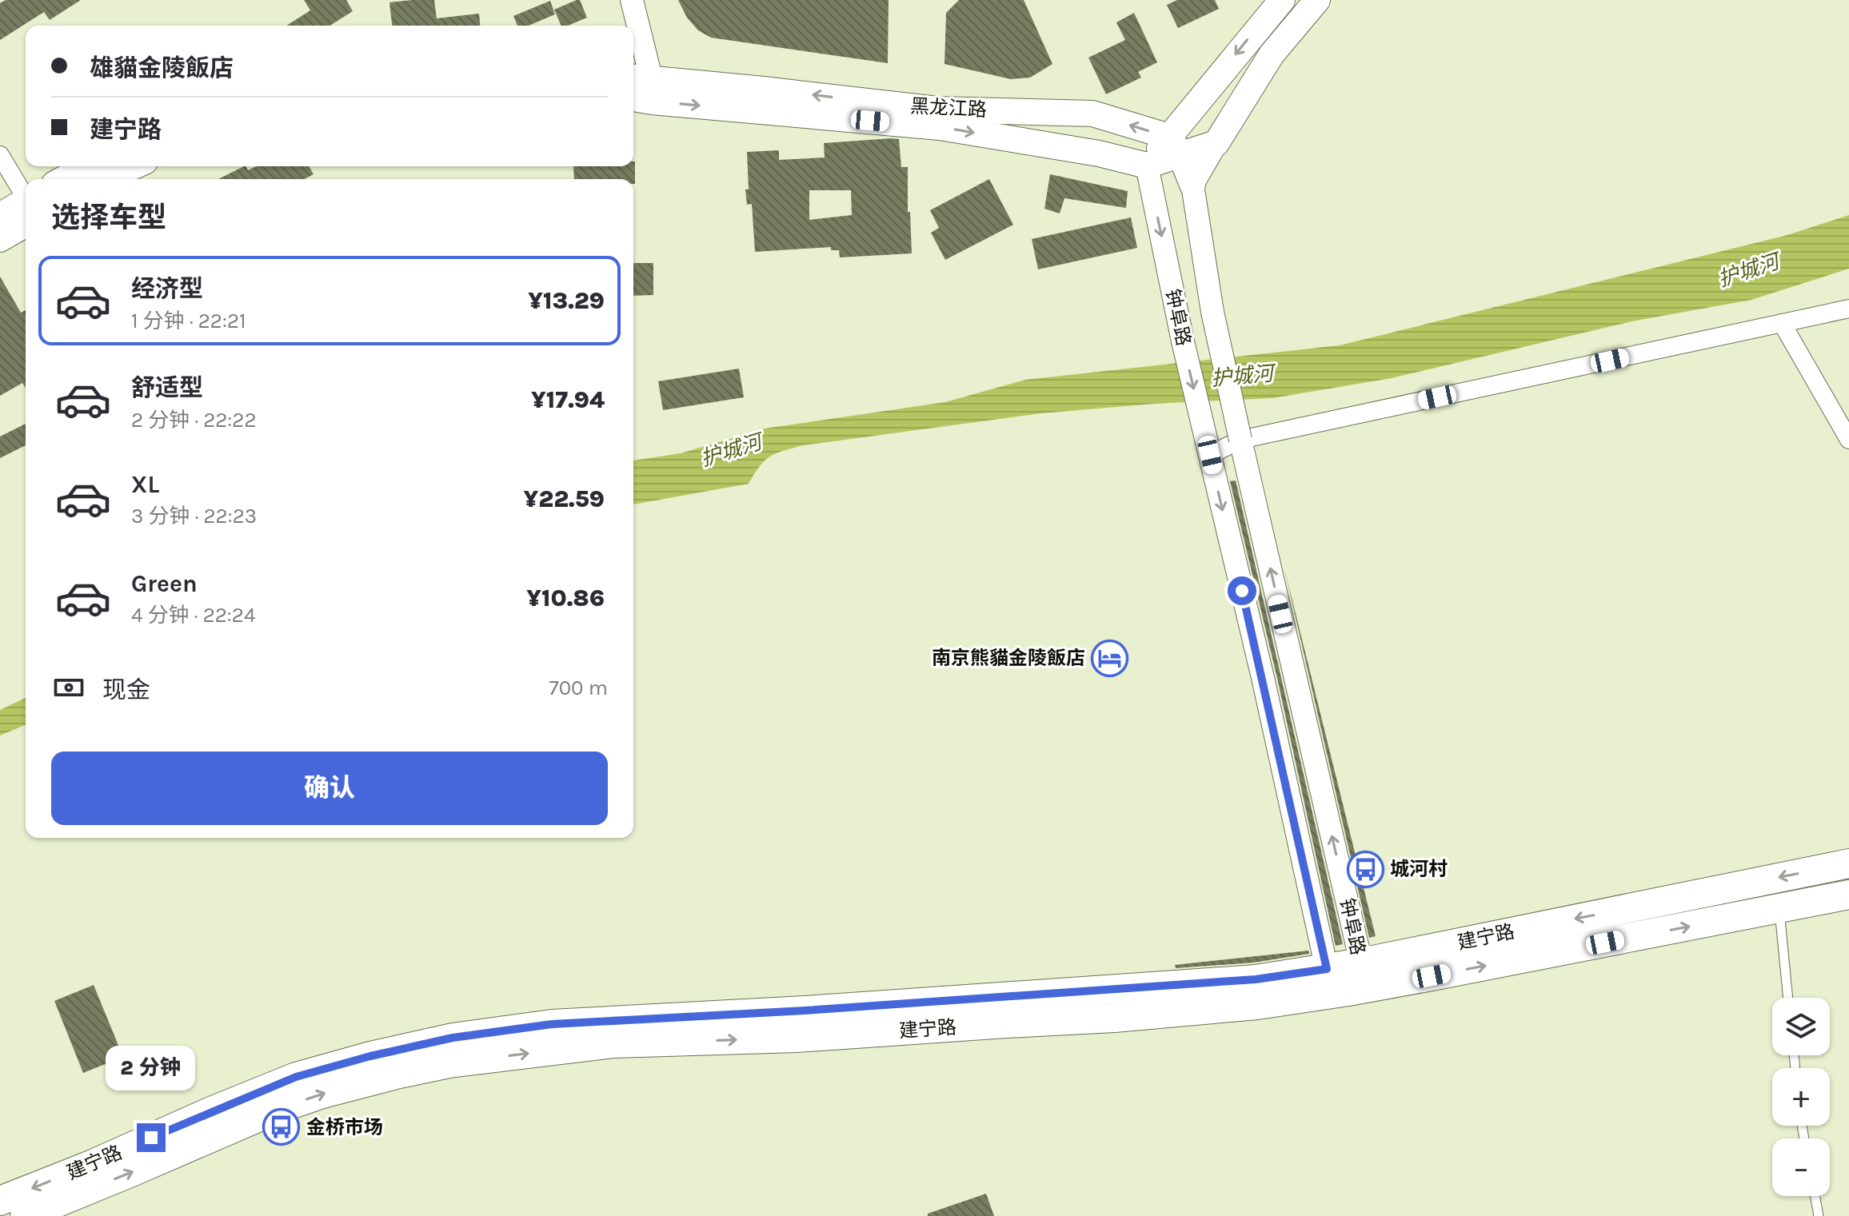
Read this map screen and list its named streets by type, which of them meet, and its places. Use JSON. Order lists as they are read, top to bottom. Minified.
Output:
{"streets":{"main road":["黑龙江路","建宁路"],"street":["钟阜路"]},"crossings":[["黑龙江路","钟阜路"],["钟阜路","建宁路"]],"water":["护城河"],"places":{"hotel":["南京熊貓金陵飯店"],"bus stop":["城河村","金桥市场"]},"page":{"banner":["雄貓金陵飯店","建宁路"],"heading":"选择车型","list":[{"name":"经济型","note":"1 分钟 · 22:21","value":"¥13.29"},{"name":"舒适型","note":"2 分钟 · 22:22","value":"¥17.94"},{"name":"XL","note":"3 分钟 · 22:23","value":"¥22.59"},{"name":"Green","note":"4 分钟 · 22:24","value":"¥10.86"}],"pay":["现金","700 m"],"buttons":"确认","map_buttons":["+","−"],"bubble":"2 分钟"}}
